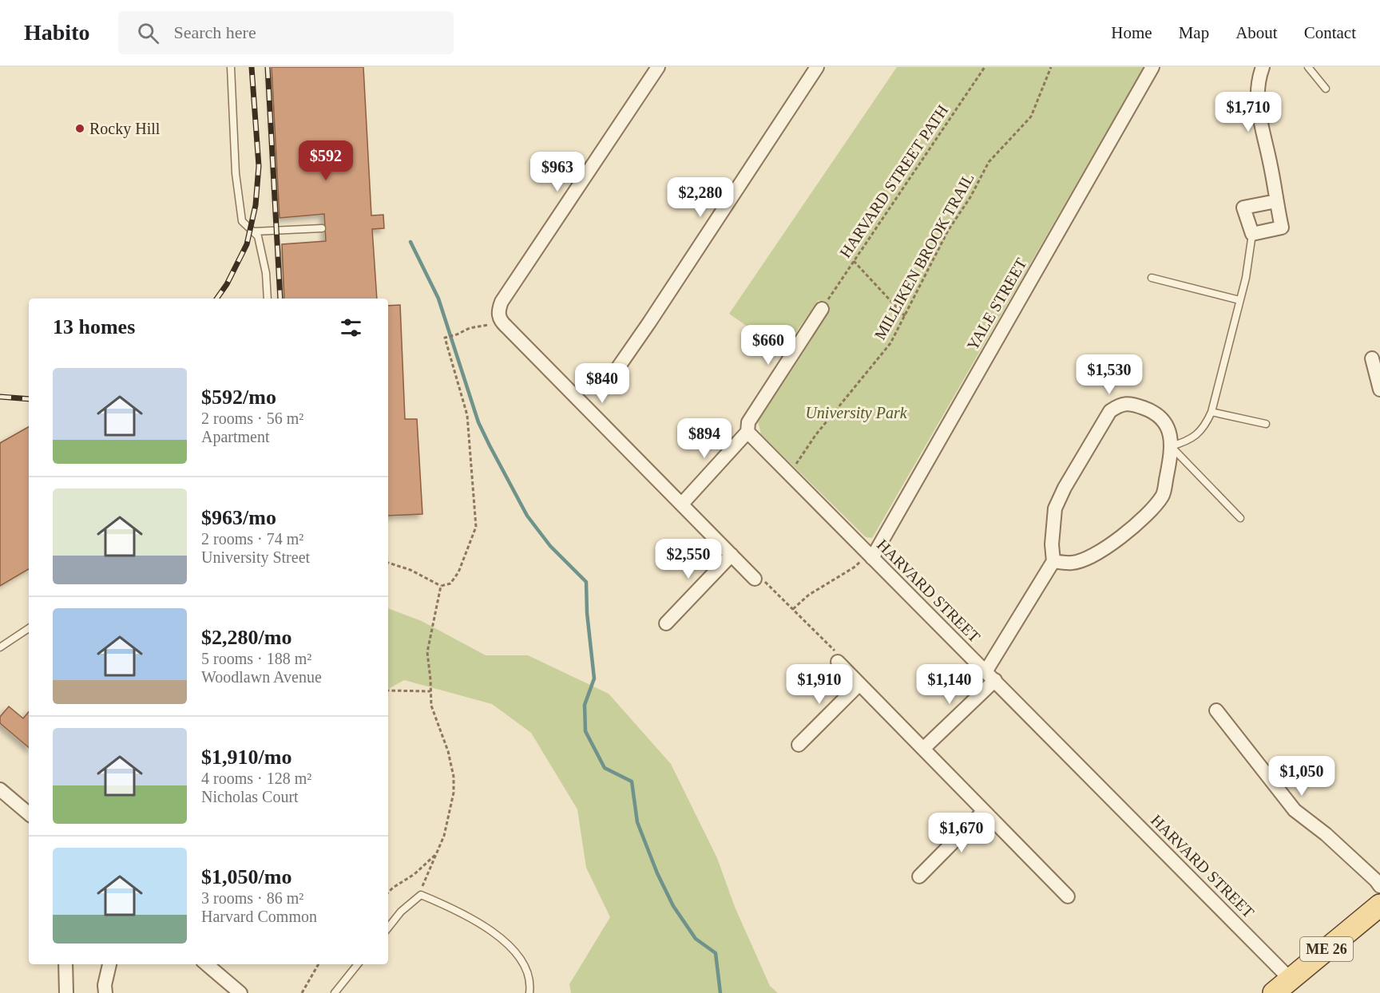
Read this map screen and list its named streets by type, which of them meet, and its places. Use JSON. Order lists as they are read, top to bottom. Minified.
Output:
{"streets":{"main road":["ME 26"],"street":["YALE STREET","HARVARD STREET"],"path":["HARVARD STREET PATH","MILLIKEN BROOK TRAIL"]},"crossings":[["MILLIKEN BROOK TRAIL","HARVARD STREET"],["YALE STREET","HARVARD STREET"],["HARVARD STREET","ME 26"]],"parks":["University Park"],"places":["Rocky Hill"],"page":{"header":"Habito","search":"Search here","nav":["Home","Map","About","Contact"],"price":["$1,710","$592","$963","$2,280","$660","$1,530","$840","$894","$2,550","$1,910","$1,140","$1,050","$1,670"],"heading":"13 homes","list":[{"name":"$592/mo","note":"2 rooms · 56 m² · Apartment"},{"name":"$963/mo","note":"2 rooms · 74 m² · University Street"},{"name":"$2,280/mo","note":"5 rooms · 188 m² · Woodlawn Avenue"},{"name":"$1,910/mo","note":"4 rooms · 128 m² · Nicholas Court"},{"name":"$1,050/mo","note":"3 rooms · 86 m² · Harvard Common"}]}}
